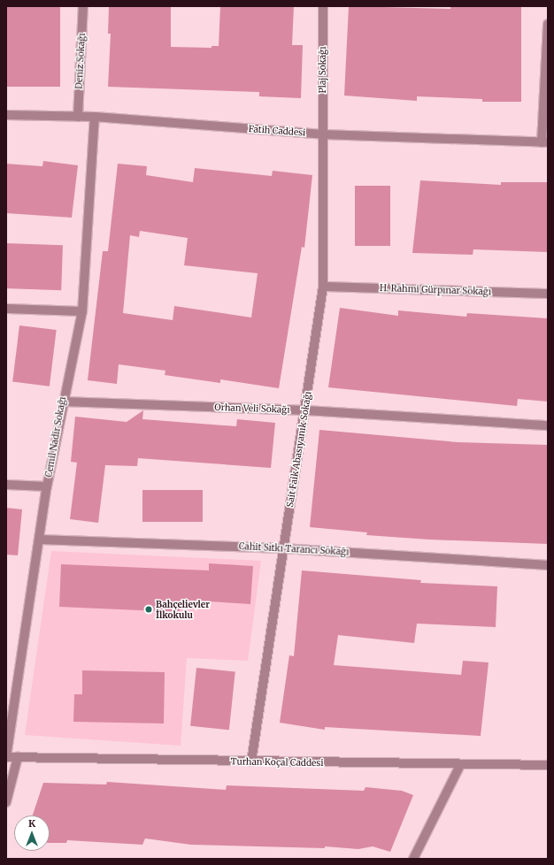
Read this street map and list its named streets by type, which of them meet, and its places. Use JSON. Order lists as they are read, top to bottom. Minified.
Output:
{"streets":{"street":["Deniz Sokağı","Plaj Sokağı","Fatih Caddesi","H. Rahmi Gürpınar Sokağı","Orhan Veli Sokağı","Cemil Nadir Sokağı","Sait Faik Abasıyanık Sokağı","Cahit Sıtkı Tarancı Sokağı","Turhan Koçal Caddesi"]},"crossings":[["Deniz Sokağı","Fatih Caddesi"],["Plaj Sokağı","Fatih Caddesi"],["Plaj Sokağı","Sait Faik Abasıyanık Sokağı"],["Fatih Caddesi","Cemil Nadir Sokağı"],["Fatih Caddesi","Sait Faik Abasıyanık Sokağı"],["H. Rahmi Gürpınar Sokağı","Sait Faik Abasıyanık Sokağı"],["Orhan Veli Sokağı","Cemil Nadir Sokağı"],["Orhan Veli Sokağı","Sait Faik Abasıyanık Sokağı"],["Cemil Nadir Sokağı","Cahit Sıtkı Tarancı Sokağı"],["Cemil Nadir Sokağı","Turhan Koçal Caddesi"],["Sait Faik Abasıyanık Sokağı","Cahit Sıtkı Tarancı Sokağı"],["Sait Faik Abasıyanık Sokağı","Turhan Koçal Caddesi"]],"places":["Bahçelievler İlkokulu"],"north":"top"}
